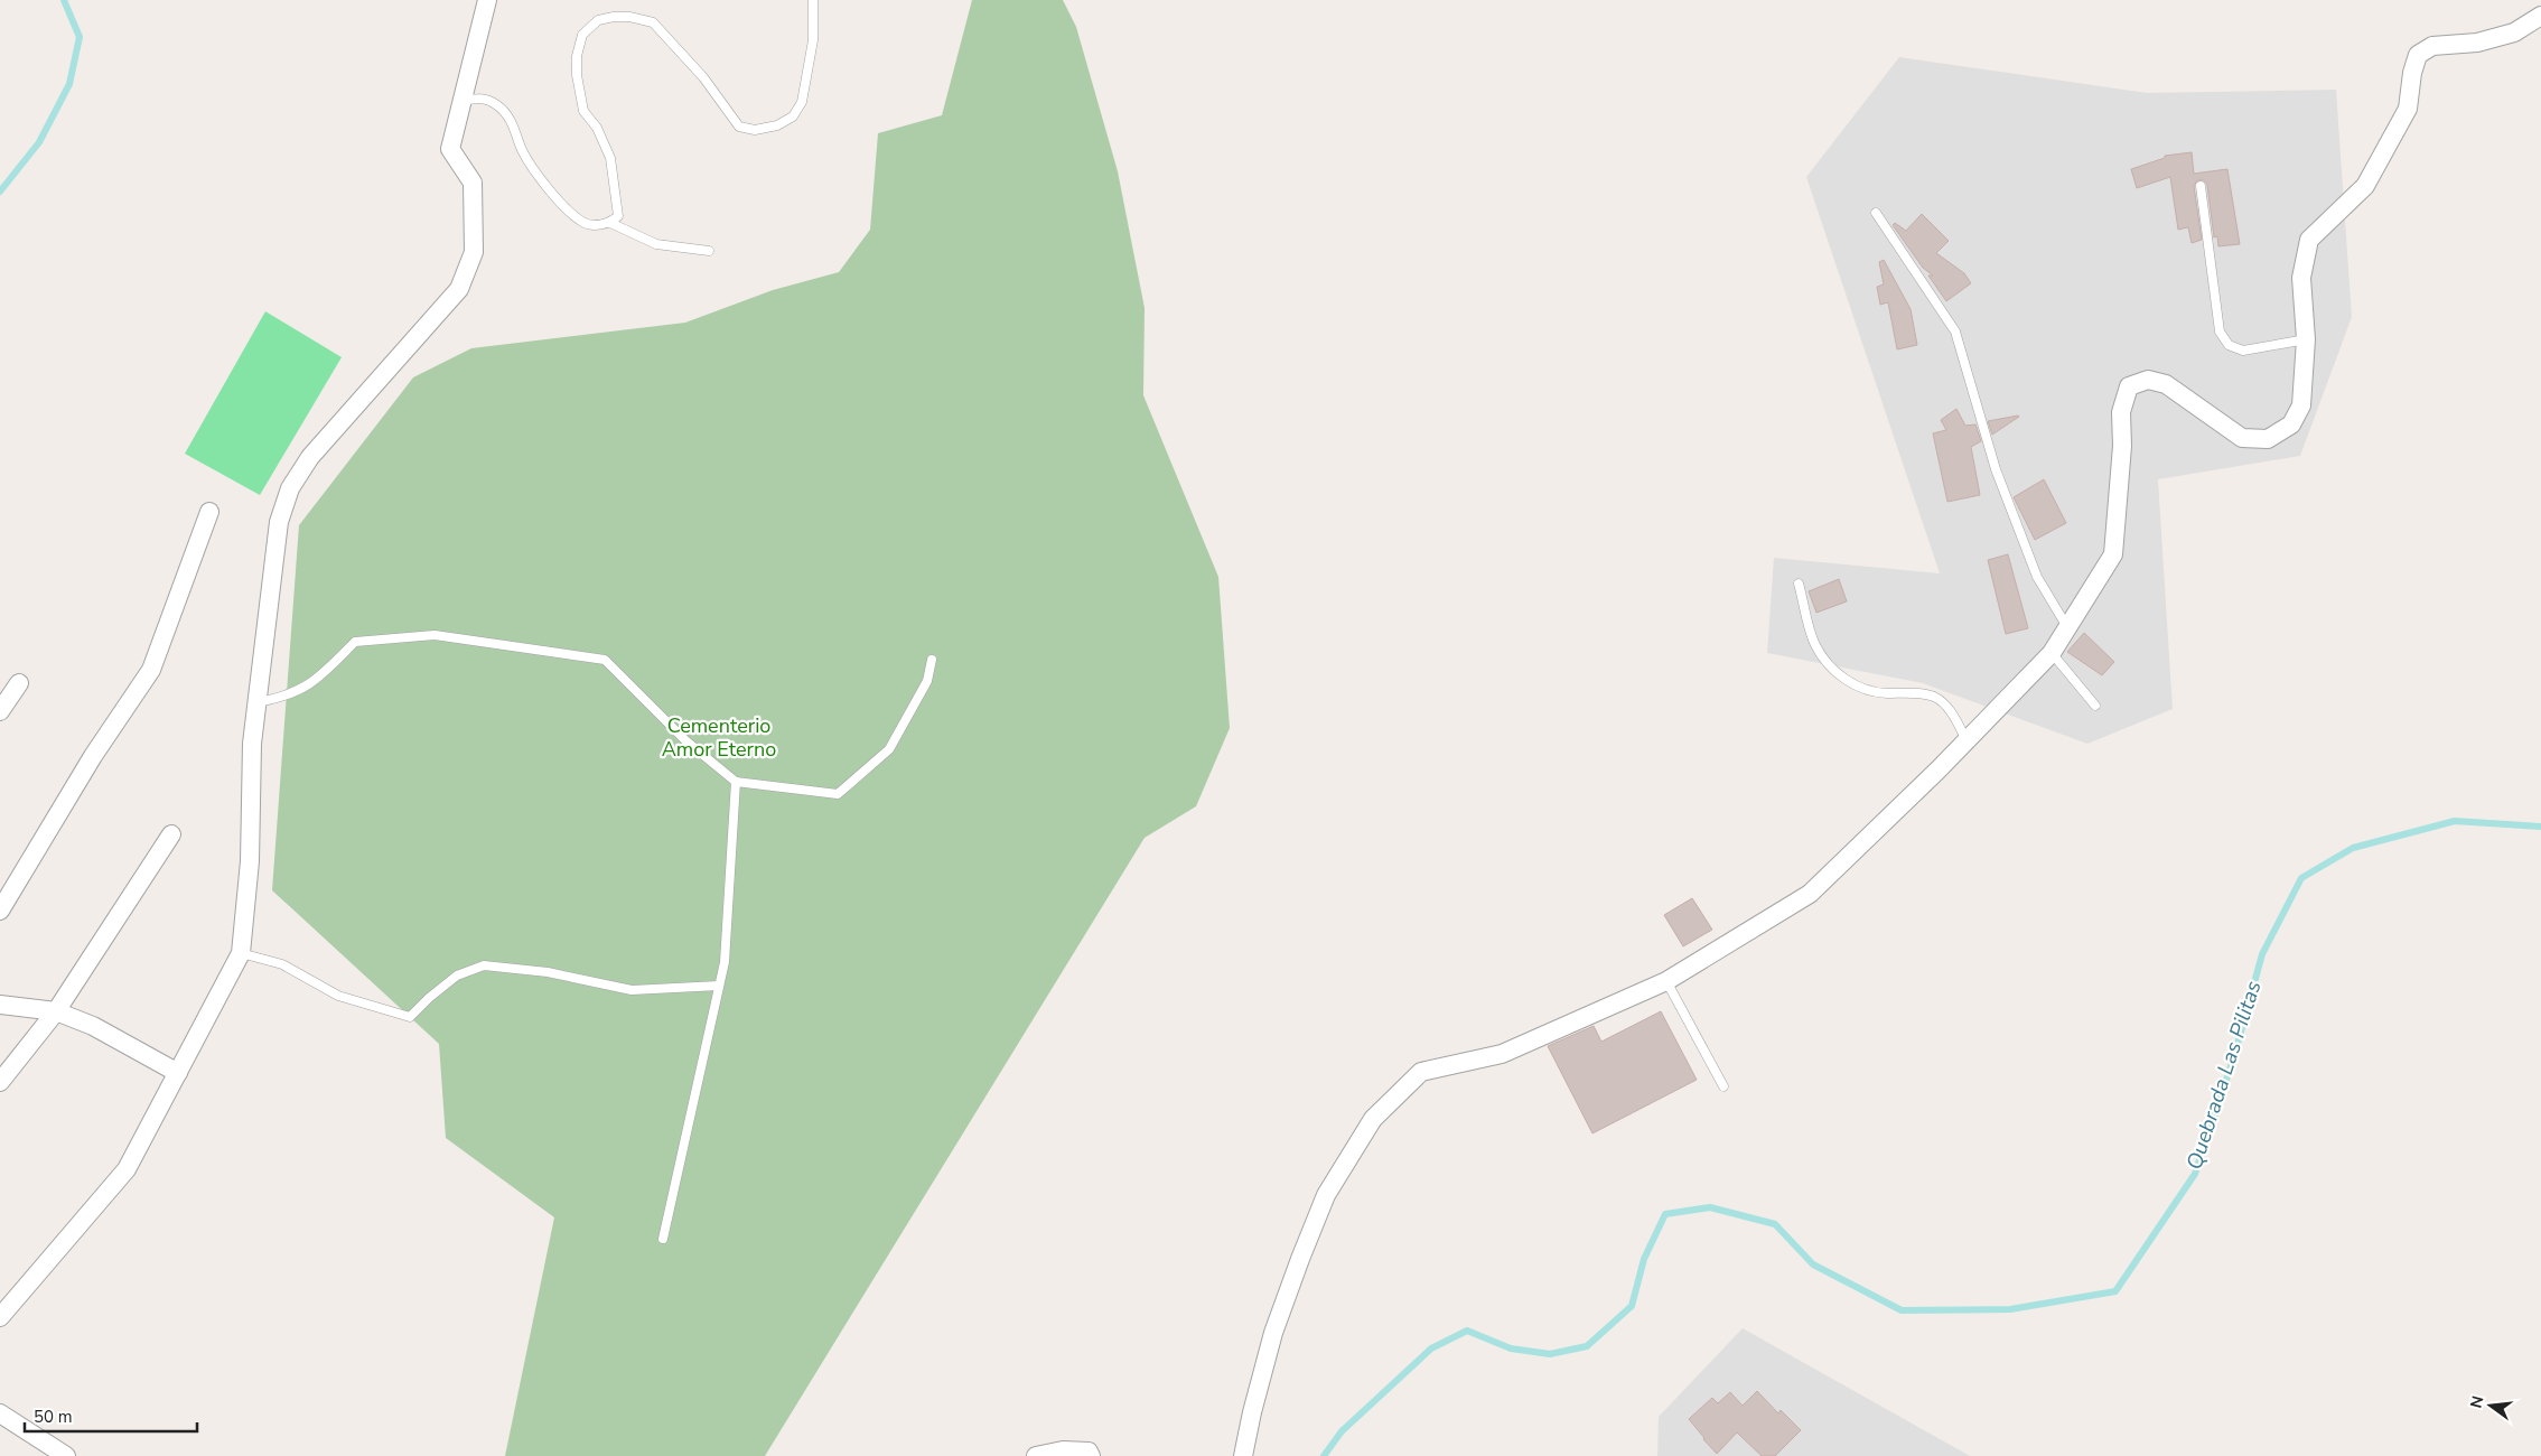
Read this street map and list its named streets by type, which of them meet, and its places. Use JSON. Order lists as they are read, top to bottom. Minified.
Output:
{"water":["Quebrada Las Pilitas"],"parks":["Cementerio Amor Eterno"],"scale_bar":"50 m","north":"left"}
